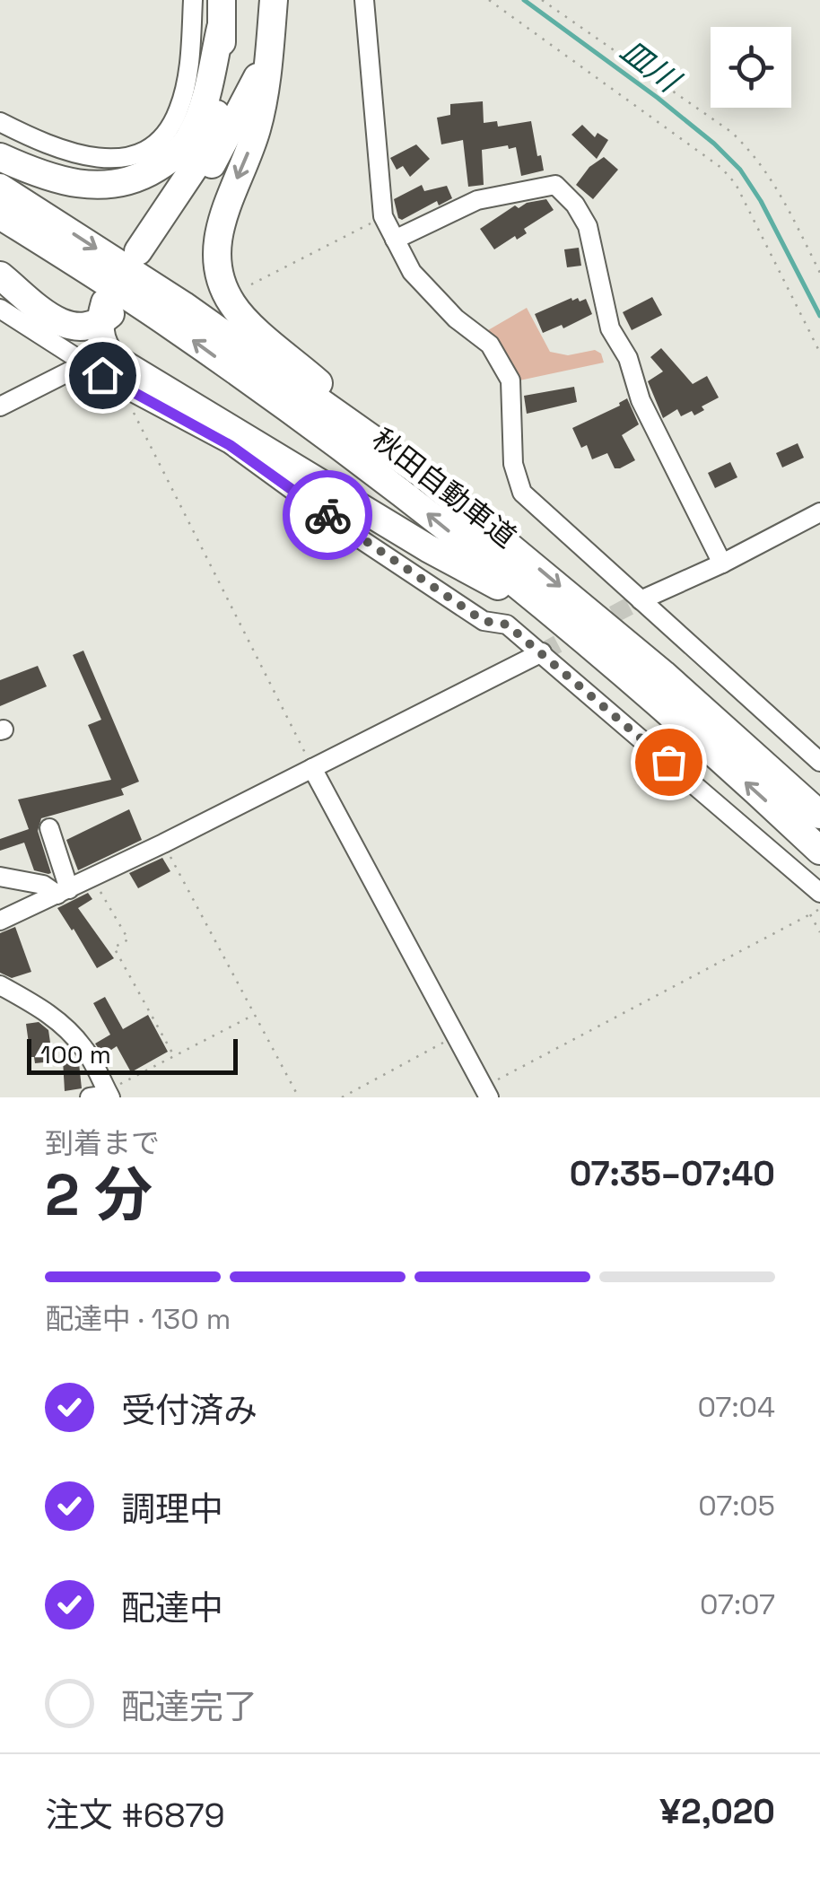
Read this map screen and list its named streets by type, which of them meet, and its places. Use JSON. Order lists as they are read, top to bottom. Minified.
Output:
{"streets":{"highway":["秋田自動車道"]},"water":["皿川"],"scale_bar":"100 m","page":{"scale":"100 m","heading":["2 分","到着まで","07:35–07:40"],"panel":["注文 #6879","¥2,020"],"bar":"配達中 · 130 m","list":[["受付済み","07:04"],["調理中","07:05"],["配達中","07:07"],"配達完了"]}}
